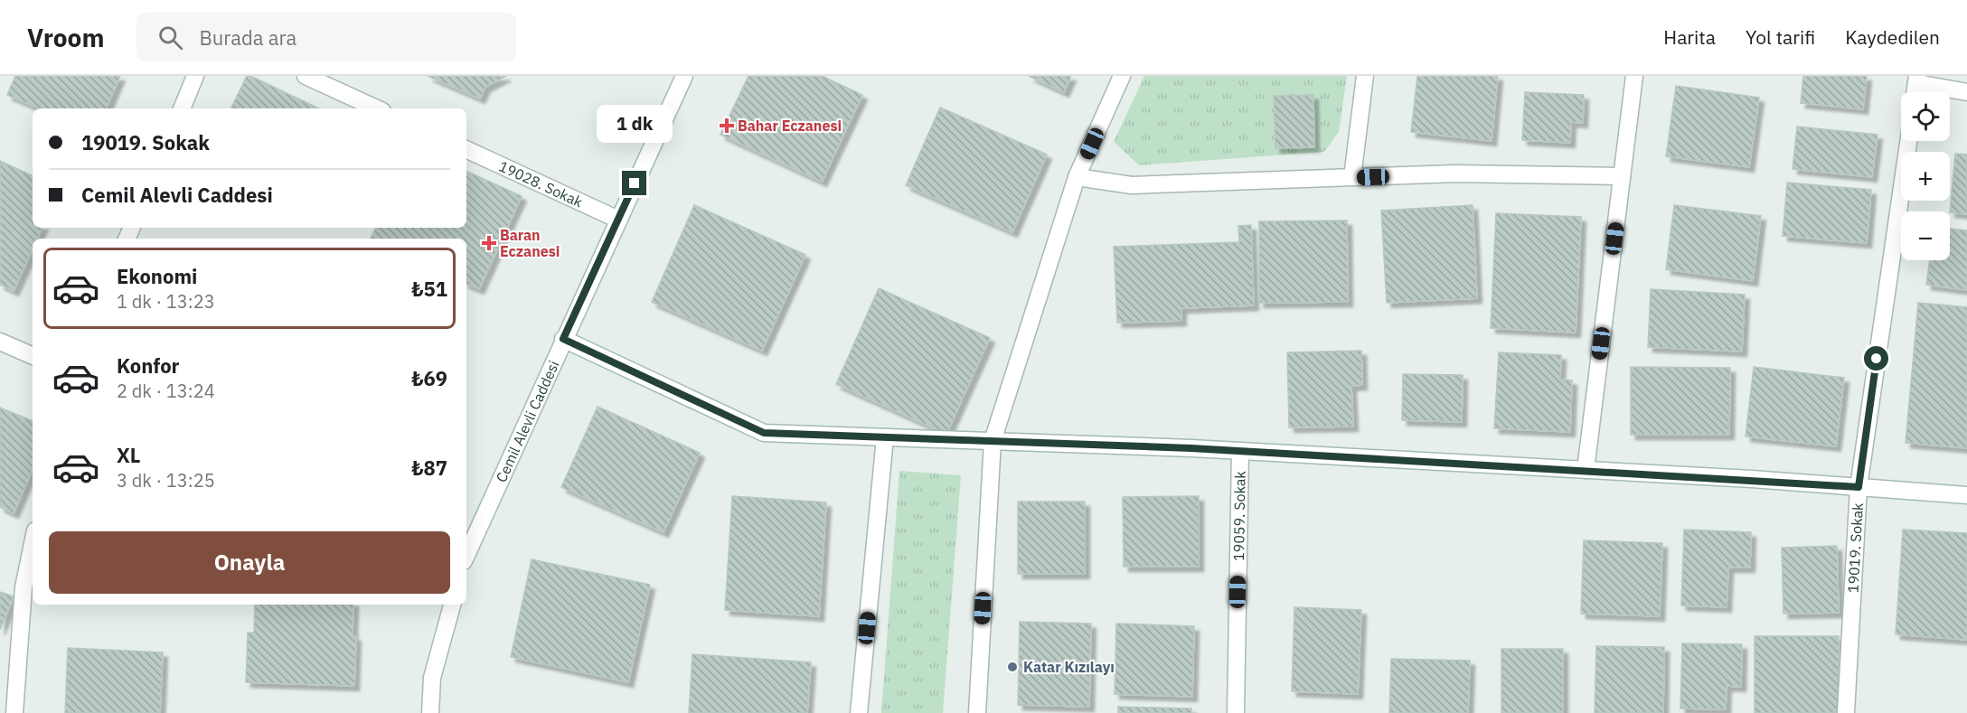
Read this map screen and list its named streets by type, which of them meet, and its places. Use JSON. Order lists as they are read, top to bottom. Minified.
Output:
{"streets":{"street":["19028. Sokak","Cemil Alevli Caddesi","19059. Sokak","19019. Sokak"]},"crossings":[["19028. Sokak","Cemil Alevli Caddesi"]],"places":{"health":["Bahar Eczanesi","Baran Eczanesi"],"other":["Katar Kızılayı"]},"page":{"header":"Vroom","search":"Burada ara","nav":["Harita","Yol tarifi","Kaydedilen"],"map_buttons":["+","−"],"bubble":"1 dk","banner":["19019. Sokak","Cemil Alevli Caddesi"],"list":[{"name":"Ekonomi","note":"1 dk · 13:23","value":"₺51"},{"name":"Konfor","note":"2 dk · 13:24","value":"₺69"},{"name":"XL","note":"3 dk · 13:25","value":"₺87"}],"buttons":"Onayla"}}
